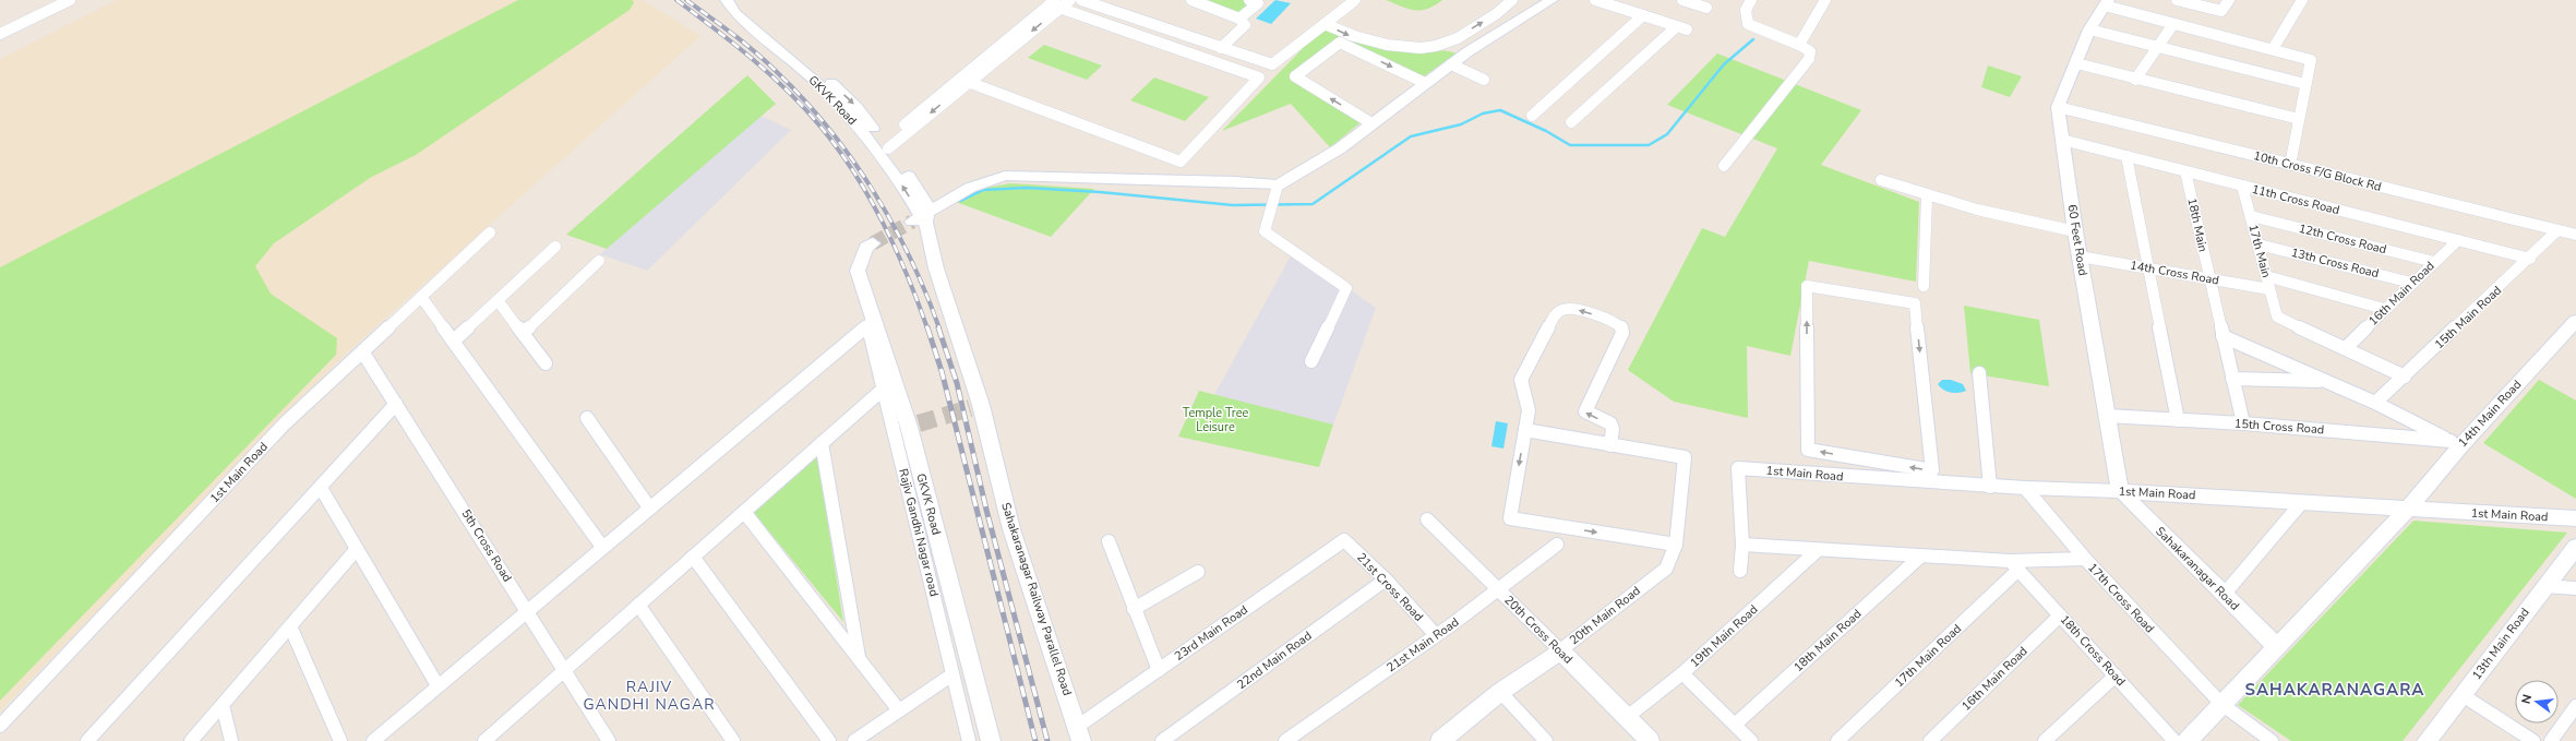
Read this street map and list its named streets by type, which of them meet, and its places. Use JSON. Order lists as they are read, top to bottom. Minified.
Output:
{"streets":{"street":["GKVK Road","10th Cross F/G Block Rd","11th Cross Road","18th Main","12th Cross Road","60 Feet Road","17th Main","13th Cross Road","14th Cross Road","16th Main Road","15th Main Road","14th Main Road","15th Cross Road","1st Main Road","Rajiv Gandhi Nagar road","5th Cross Road","Sahakaranagar Road","21st Cross Road","17th Cross Road","Sahakaranagar Railway Parallel Road","20th Main Road","20th Cross Road","23rd Main Road","19th Main Road","18th Main Road","13th Main Road","21st Main Road","18th Cross Road","17th Main Road","22nd Main Road"]},"crossings":[["GKVK Road","Rajiv Gandhi Nagar road"],["GKVK Road","Sahakaranagar Railway Parallel Road"],["10th Cross F/G Block Rd","60 Feet Road"],["10th Cross F/G Block Rd","15th Main Road"],["11th Cross Road","18th Main"],["11th Cross Road","60 Feet Road"],["11th Cross Road","17th Main"],["11th Cross Road","16th Main Road"],["11th Cross Road","15th Main Road"],["18th Main","14th Cross Road"],["18th Main","15th Cross Road"],["12th Cross Road","17th Main"],["12th Cross Road","16th Main Road"],["60 Feet Road","14th Cross Road"],["60 Feet Road","15th Cross Road"],["60 Feet Road","1st Main Road"],["60 Feet Road","Sahakaranagar Road"],["17th Main","13th Cross Road"],["17th Main","14th Cross Road"],["17th Main","16th Main Road"],["13th Cross Road","16th Main Road"],["16th Main Road","18th Cross Road"],["14th Main Road","15th Cross Road"],["14th Main Road","1st Main Road"],["1st Main Road","5th Cross Road"],["1st Main Road","Sahakaranagar Road"],["1st Main Road","17th Cross Road"],["21st Cross Road","23rd Main Road"],["21st Cross Road","21st Main Road"],["21st Cross Road","22nd Main Road"],["Sahakaranagar Railway Parallel Road","23rd Main Road"],["20th Main Road","20th Cross Road"],["20th Cross Road","19th Main Road"],["20th Cross Road","21st Main Road"],["18th Cross Road","17th Main Road"]],"districts":["RAJIV GANDHI NAGAR","SAHAKARANAGARA"],"parks":["Temple Tree Leisure"],"north":"left"}
